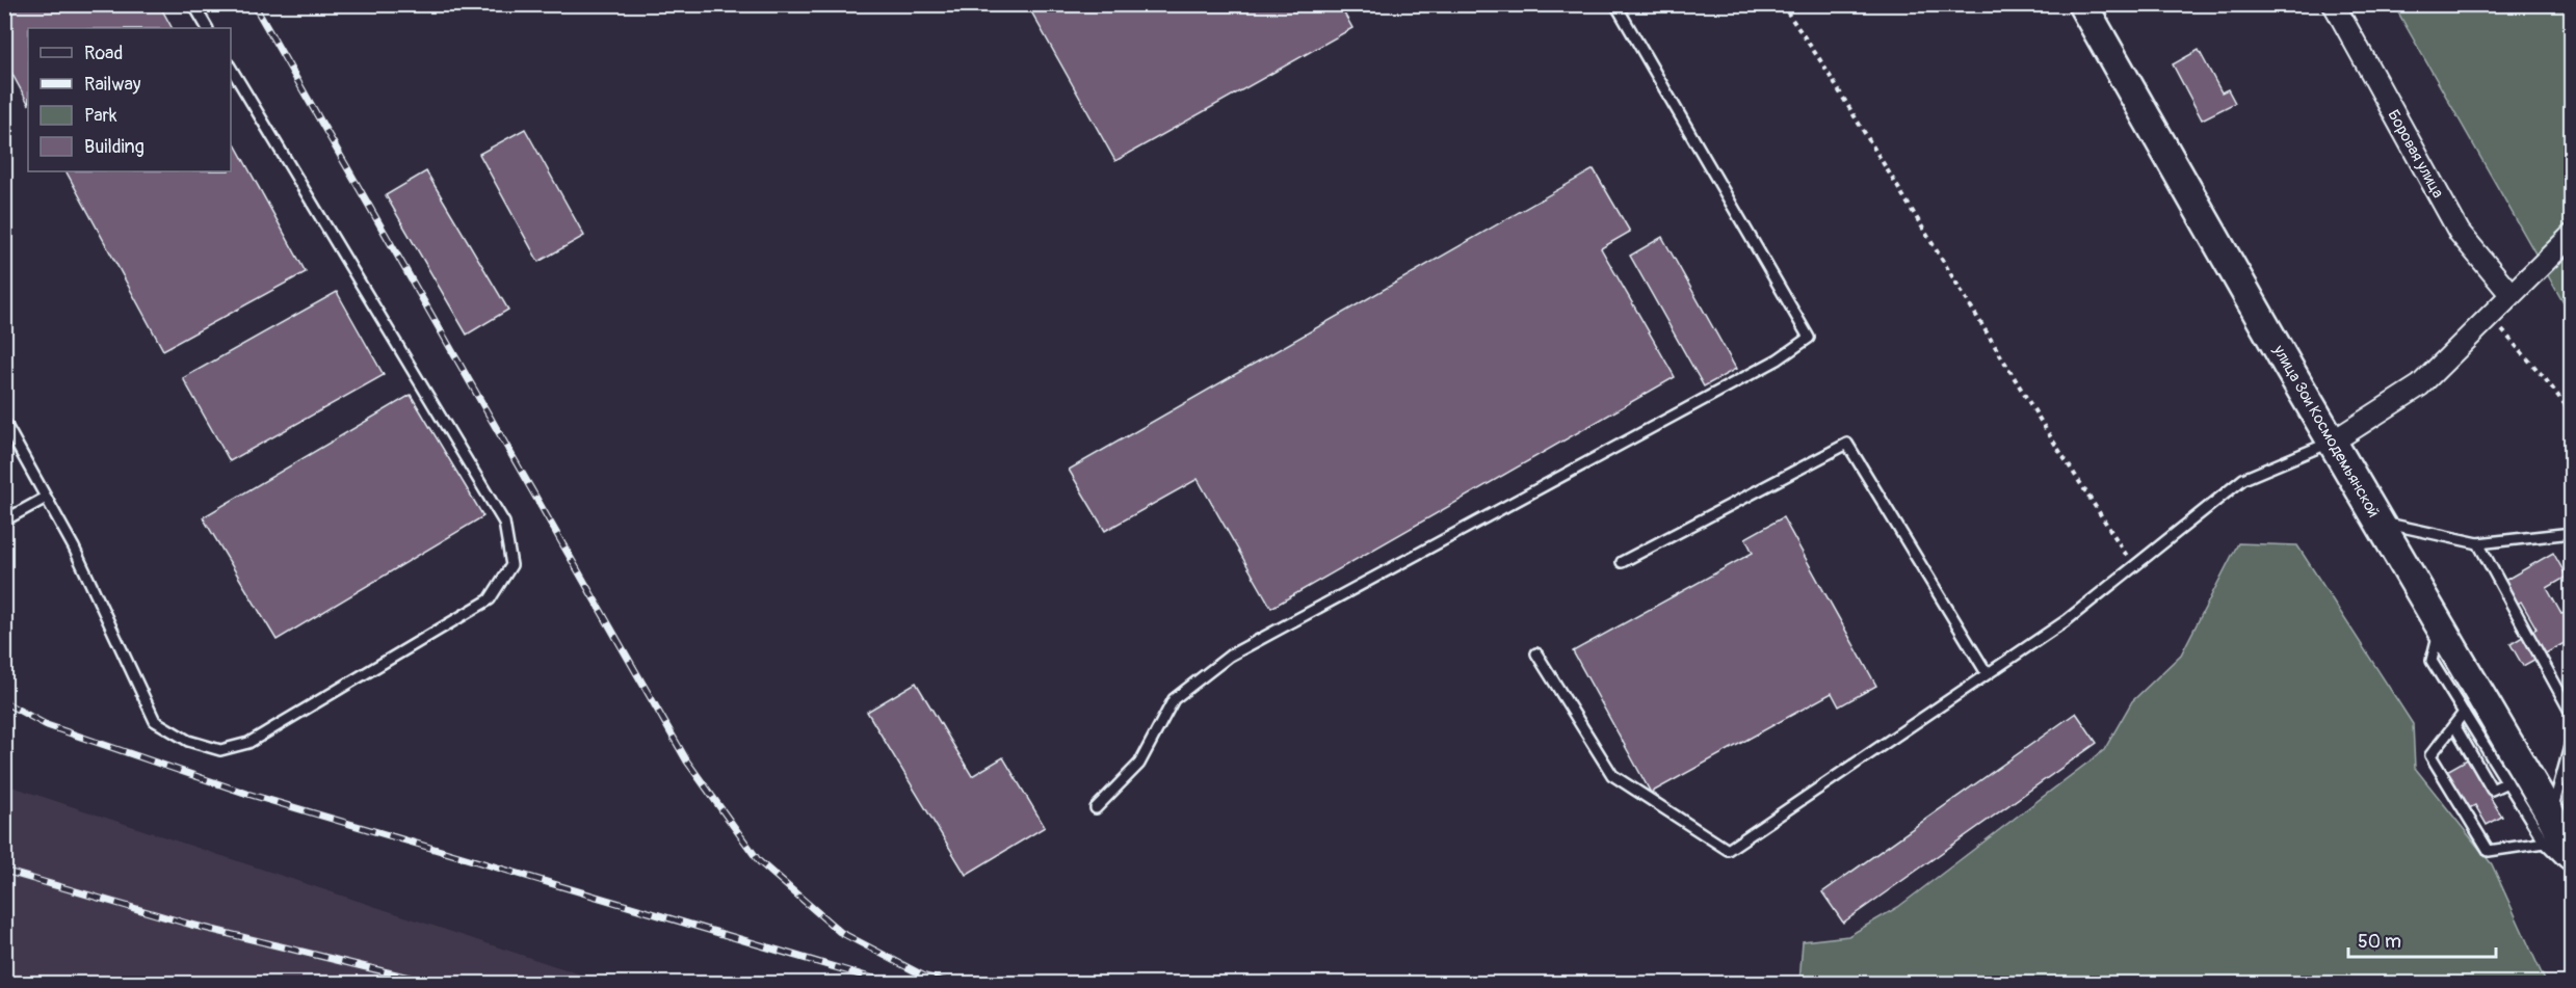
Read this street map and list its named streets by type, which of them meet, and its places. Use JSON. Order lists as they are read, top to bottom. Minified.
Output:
{"streets":{"main road":["улица Зои Космодемьянской"],"street":["Боровая улица"]},"legend":["Road","Railway","Park","Building"],"scale_bar":"50 m"}
